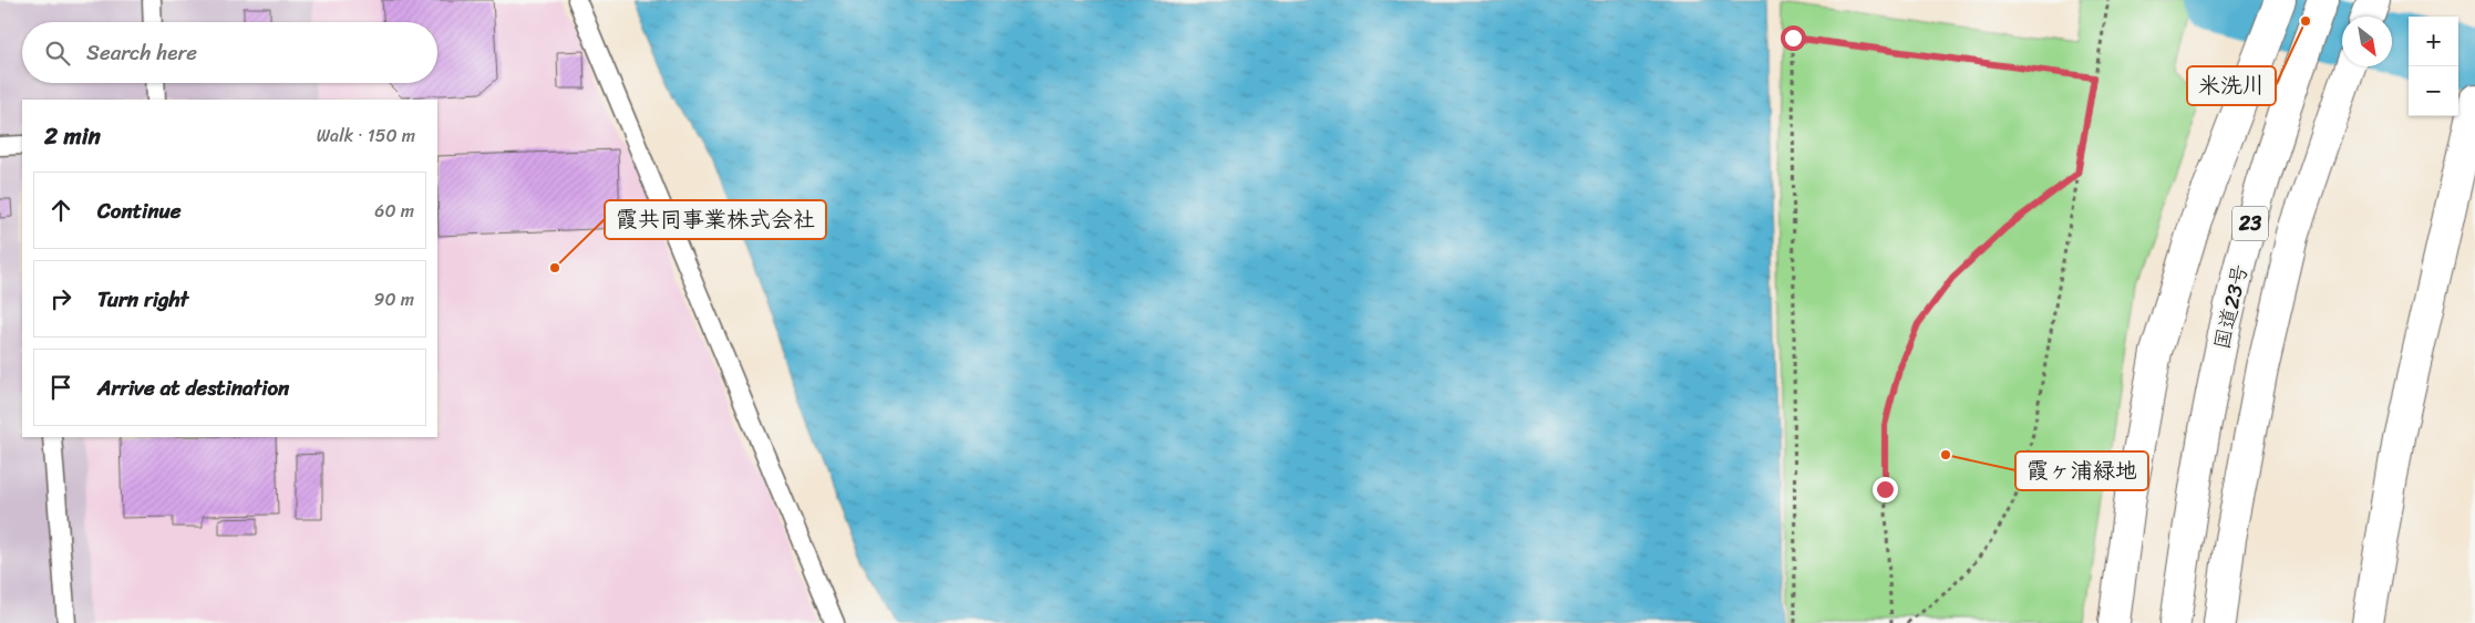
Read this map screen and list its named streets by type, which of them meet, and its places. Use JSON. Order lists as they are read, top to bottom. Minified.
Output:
{"streets":{"highway":["23","国道23号"]},"places":["米洗川","霞共同事業株式会社","霞ヶ浦緑地"],"north":"bottom right","page":{"map_buttons":["+","−"],"search":"Search here","heading":["2 min","Walk · 150 m"],"list":[["Continue","60 m"],["Turn right","90 m"],"Arrive at destination"]}}
